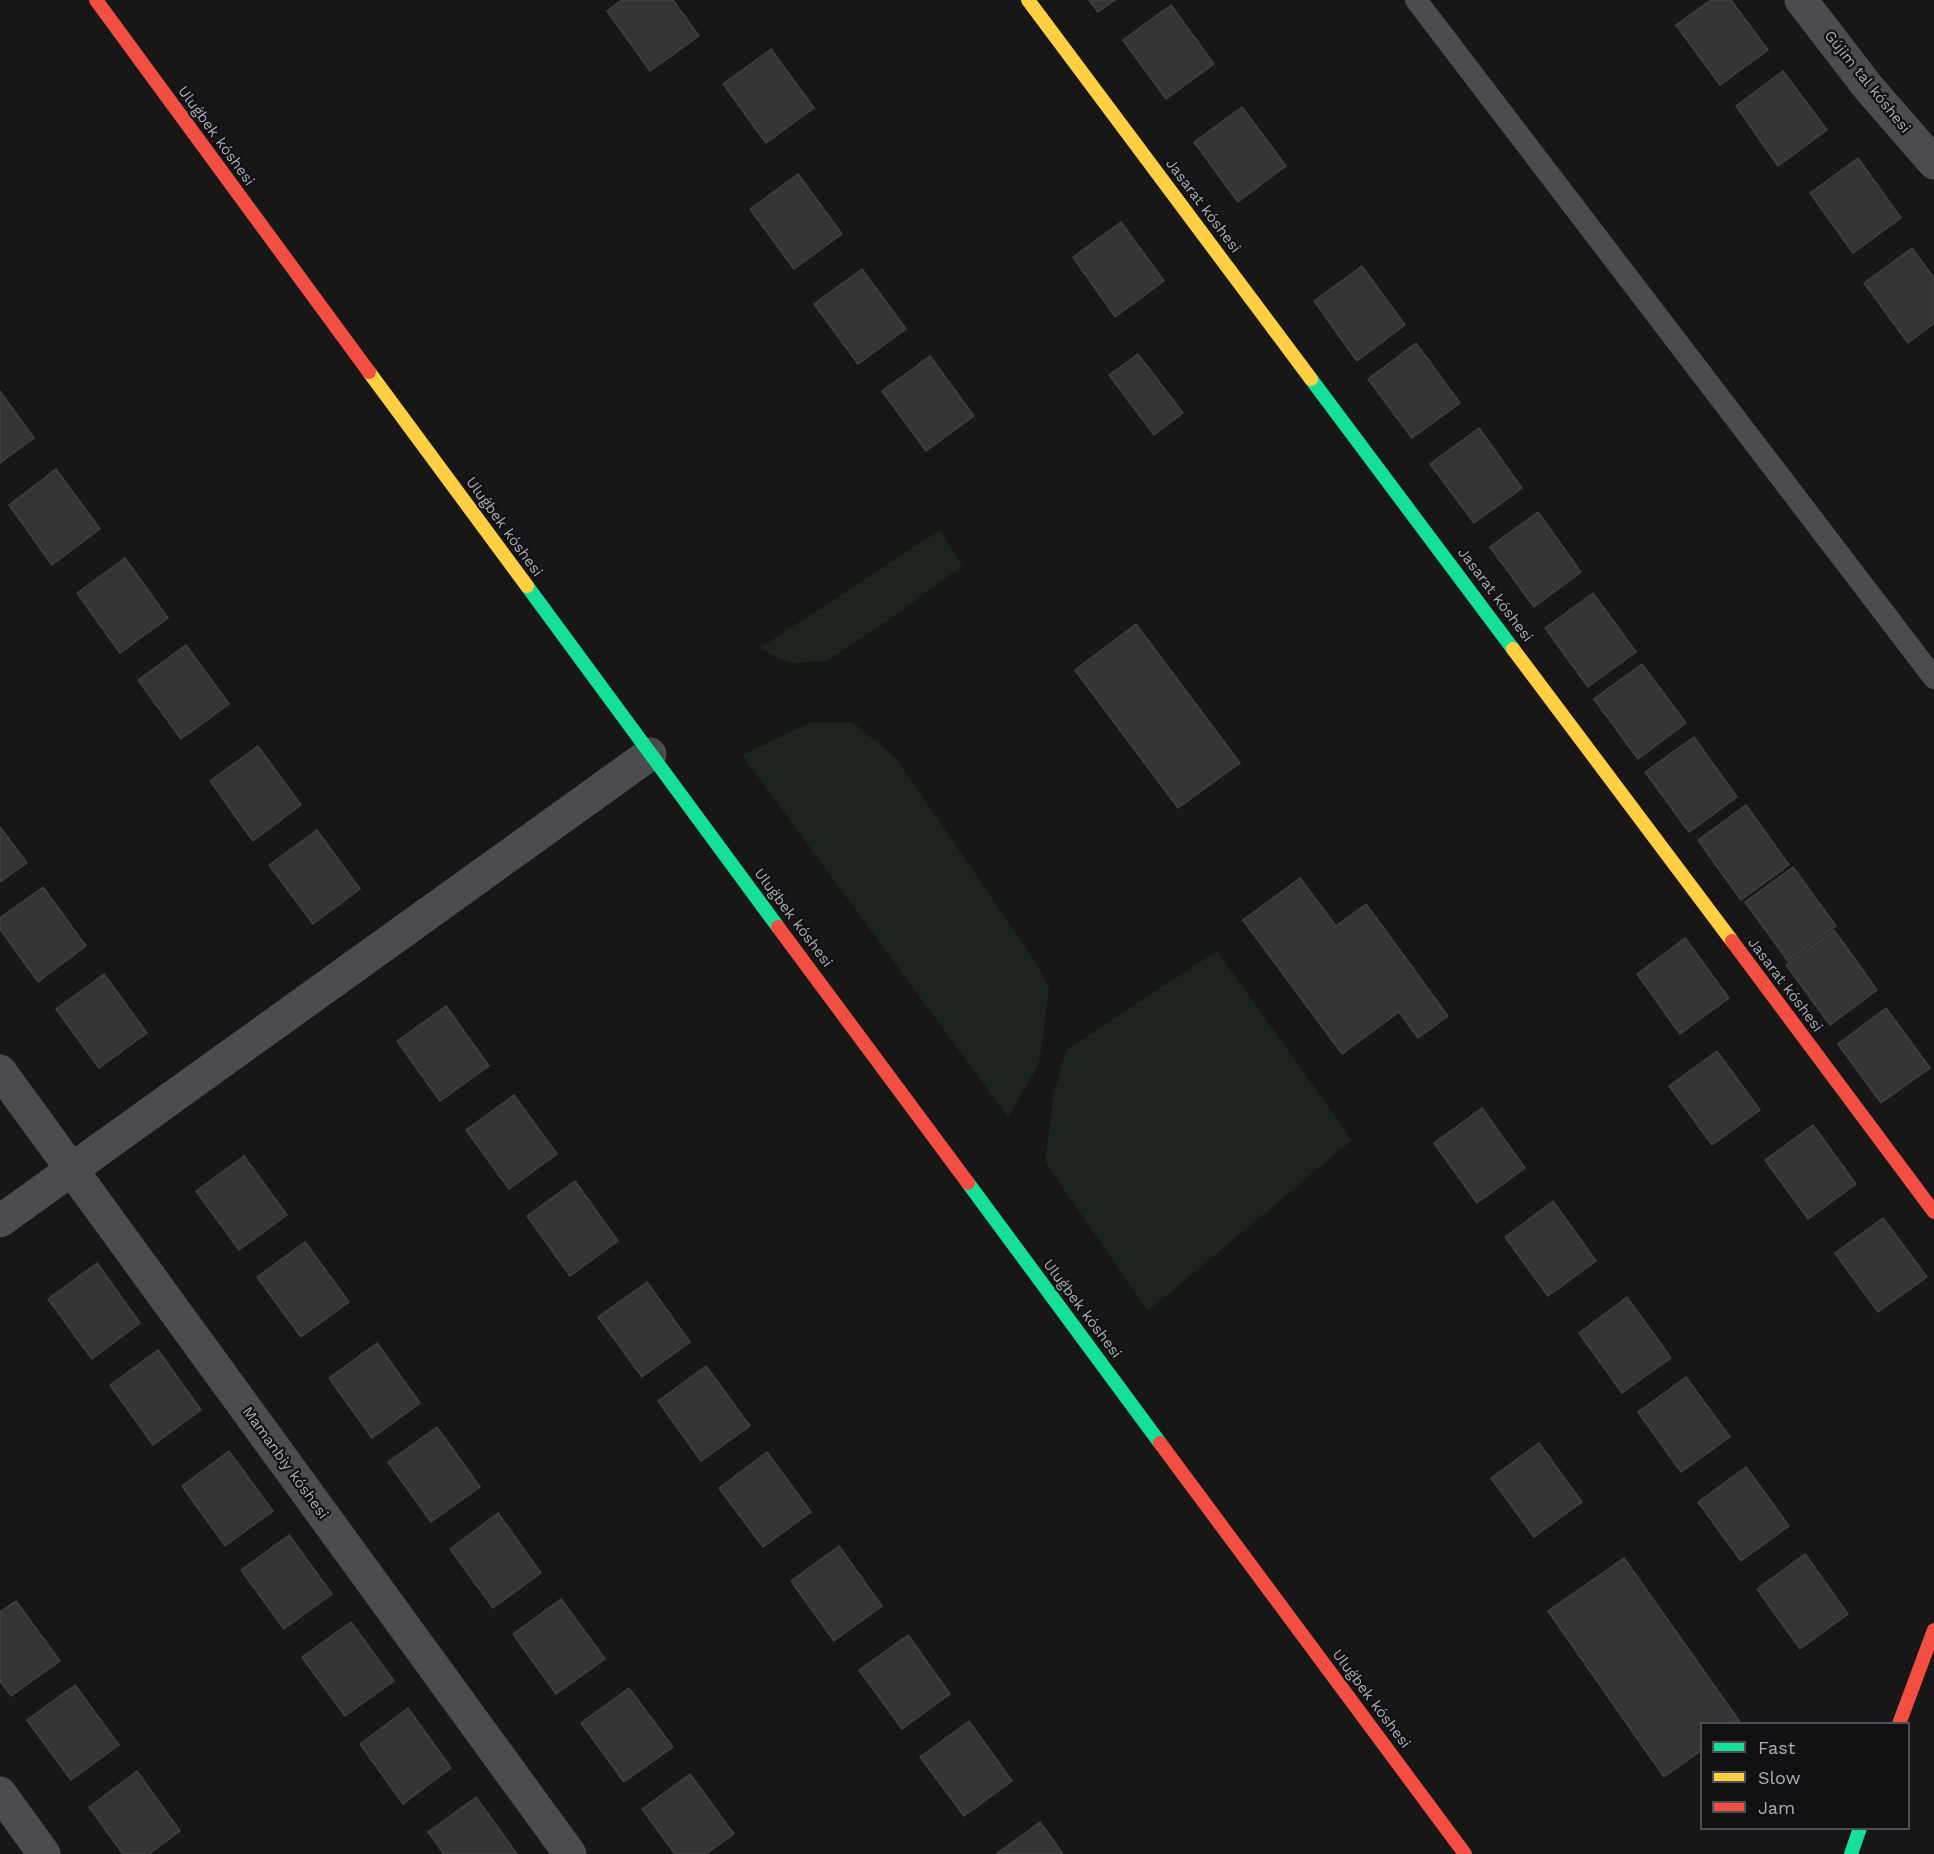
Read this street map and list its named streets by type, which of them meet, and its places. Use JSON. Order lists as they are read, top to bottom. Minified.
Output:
{"streets":{"street":["Gújim tal kóshesi","Uluǵbek kóshesi","Jasarat kóshesi","Mamanbiy kóshesi"]},"legend":["Fast","Slow","Jam"]}
